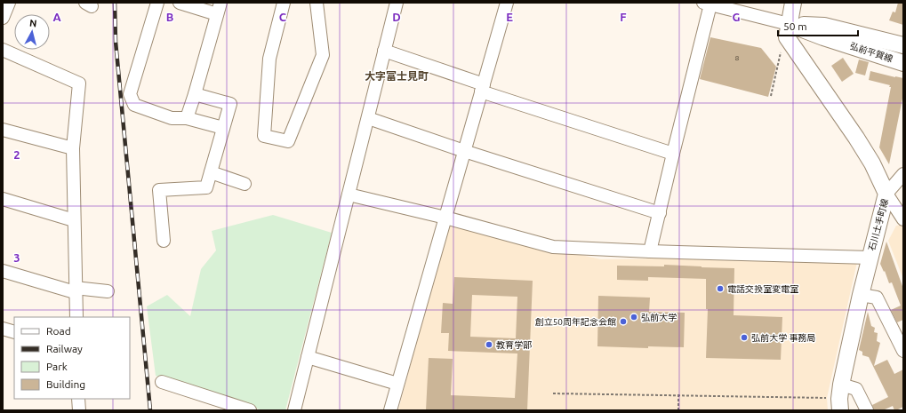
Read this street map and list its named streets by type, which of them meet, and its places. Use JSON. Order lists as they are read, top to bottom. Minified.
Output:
{"streets":{"main road":["弘前平賀線","石川土手町線"]},"crossings":[["弘前平賀線","石川土手町線"]],"districts":["大字富士見町"],"places":["電話交換室変電室","弘前大学","創立50周年記念会館","弘前大学 事務局","教育学部"],"house_numbers":["8"],"legend":["Road","Railway","Park","Building"],"scale_bar":"50 m","north":"top","grid":{"columns":["A","B","C","D","E","F","G"],"rows":["2","3"]}}
